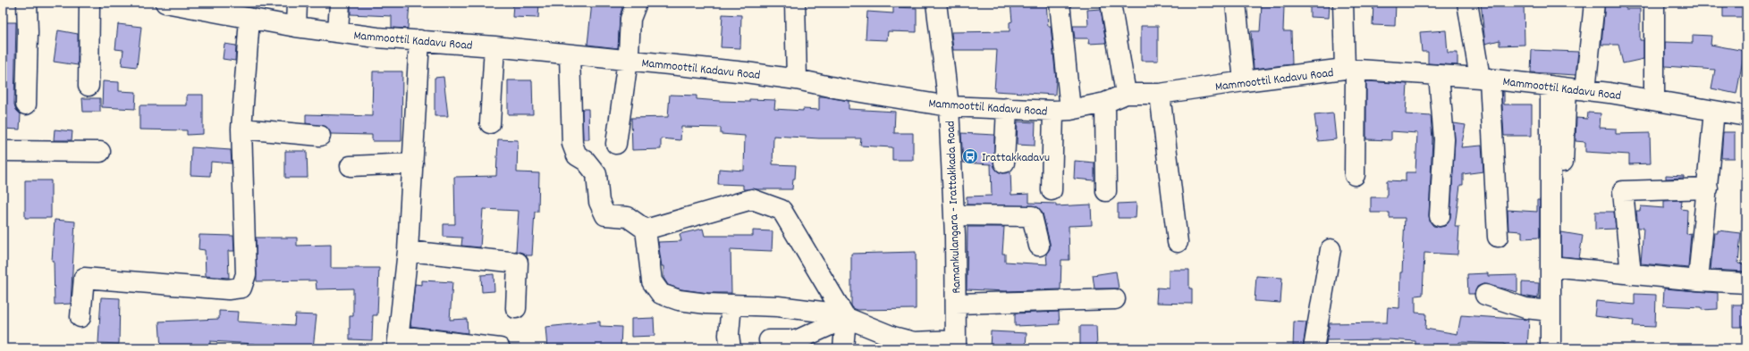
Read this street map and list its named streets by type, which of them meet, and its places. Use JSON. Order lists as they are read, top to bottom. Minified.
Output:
{"streets":{"street":["Mammoottil Kadavu Road","Ramankulangara - Irattakkada Road"]},"crossings":[["Mammoottil Kadavu Road","Ramankulangara - Irattakkada Road"]],"places":{"bus stop":["Irattakkadavu"]}}
